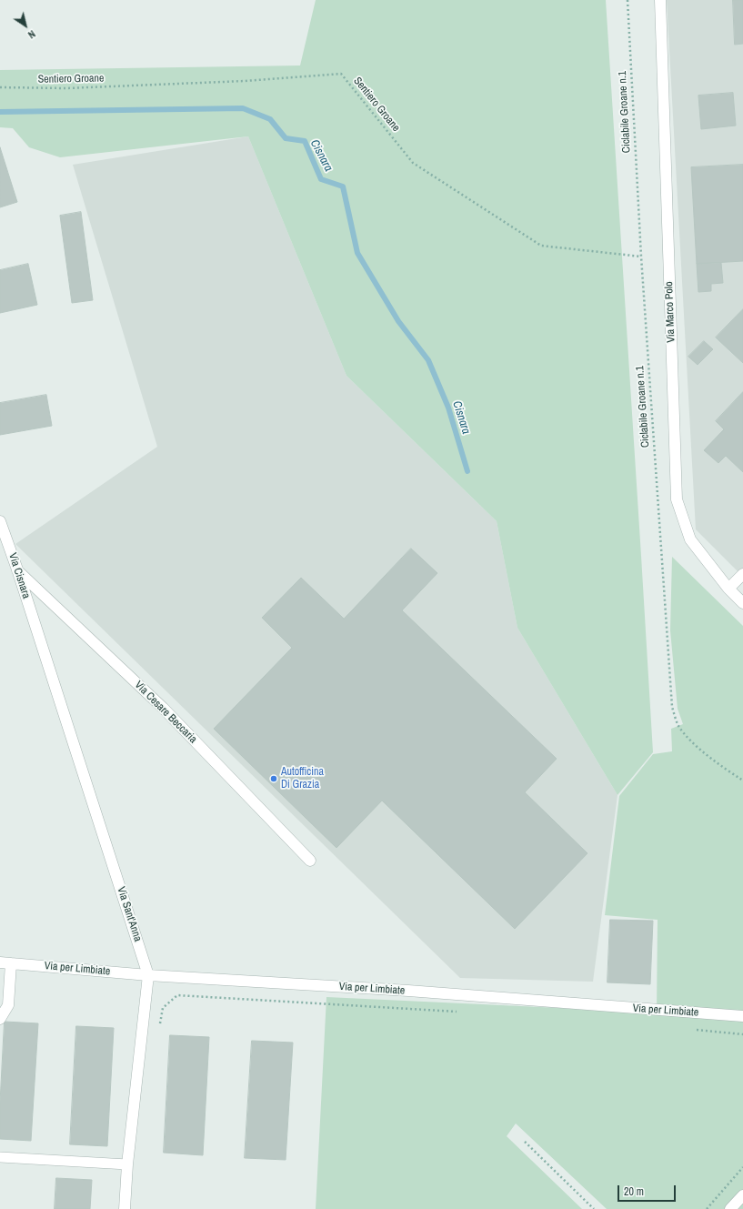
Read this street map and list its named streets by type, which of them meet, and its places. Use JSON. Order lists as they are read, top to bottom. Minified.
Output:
{"streets":{"street":["Via Marco Polo","Via Cisnara","Via Cesare Beccaria","Via Sant'Anna","Via per Limbiate"],"path":["Sentiero Groane","Ciclabile Groane n.1"]},"crossings":[["Sentiero Groane","Ciclabile Groane n.1"],["Via Cisnara","Via Cesare Beccaria"],["Via Cisnara","Via Sant'Anna"],["Via Sant'Anna","Via per Limbiate"]],"water":["Cisnara"],"places":["Autofficina Di Grazia"],"scale_bar":"20 m","north":"bottom right"}
